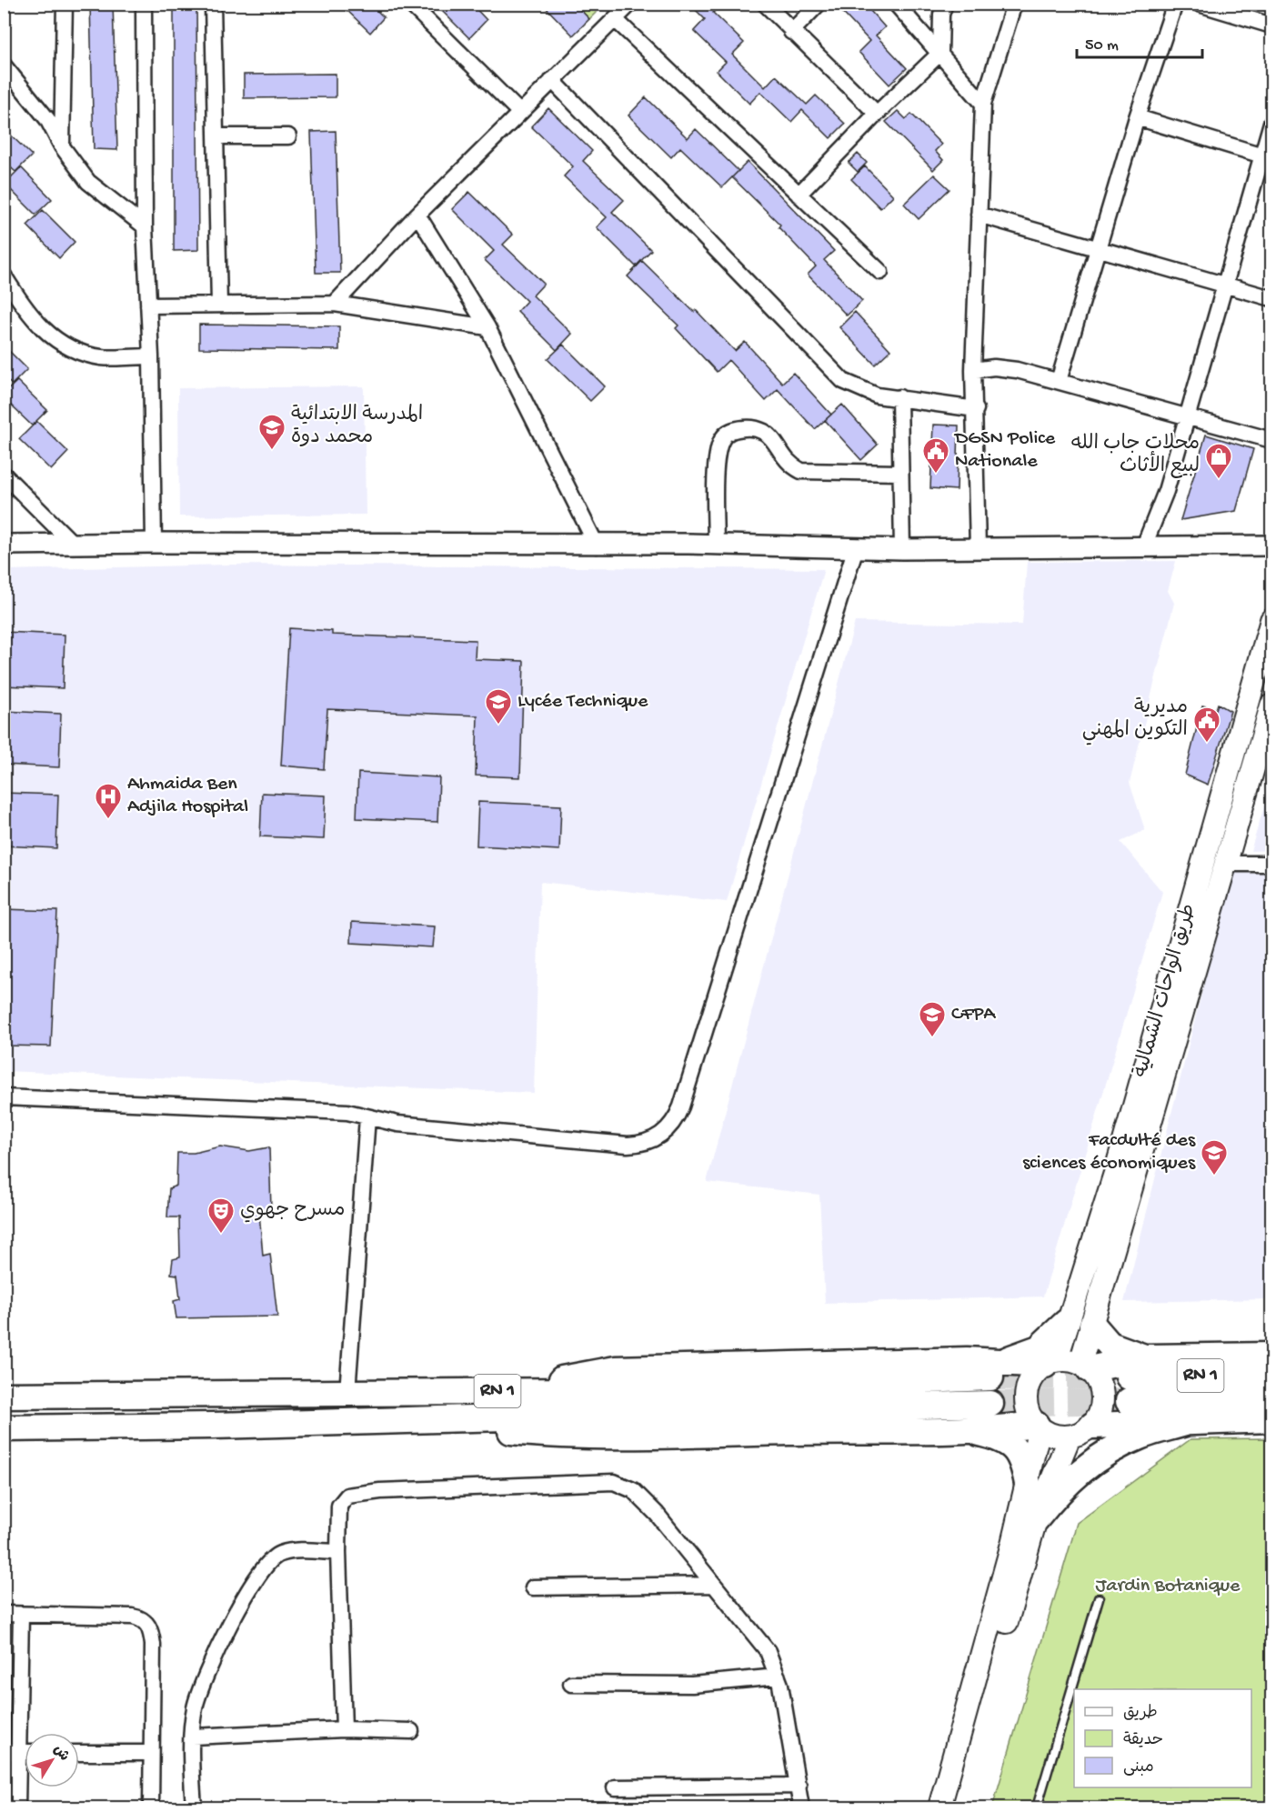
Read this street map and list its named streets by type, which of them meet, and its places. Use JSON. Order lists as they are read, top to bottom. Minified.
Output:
{"streets":{"highway":["RN 1"],"main road":["طريق الواحات الشمالية"]},"parks":["Jardin Botanique"],"places":{"school or university":["المدرسة الابتدائية محمد دوة","Lycée Technique","CFPA","Facdulté des sciences économiques"],"public building":["DGSN Police Nationale","مديرية التكوين المهني"],"shop":["محلات جاب الله لبيع الأثاث"],"hospital":["Ahmaida Ben Adjila Hospital"],"theatre":["مسرح جهوي"]},"legend":["طريق","حديقة","مبنى"],"scale_bar":"50 m","north":"top right"}
